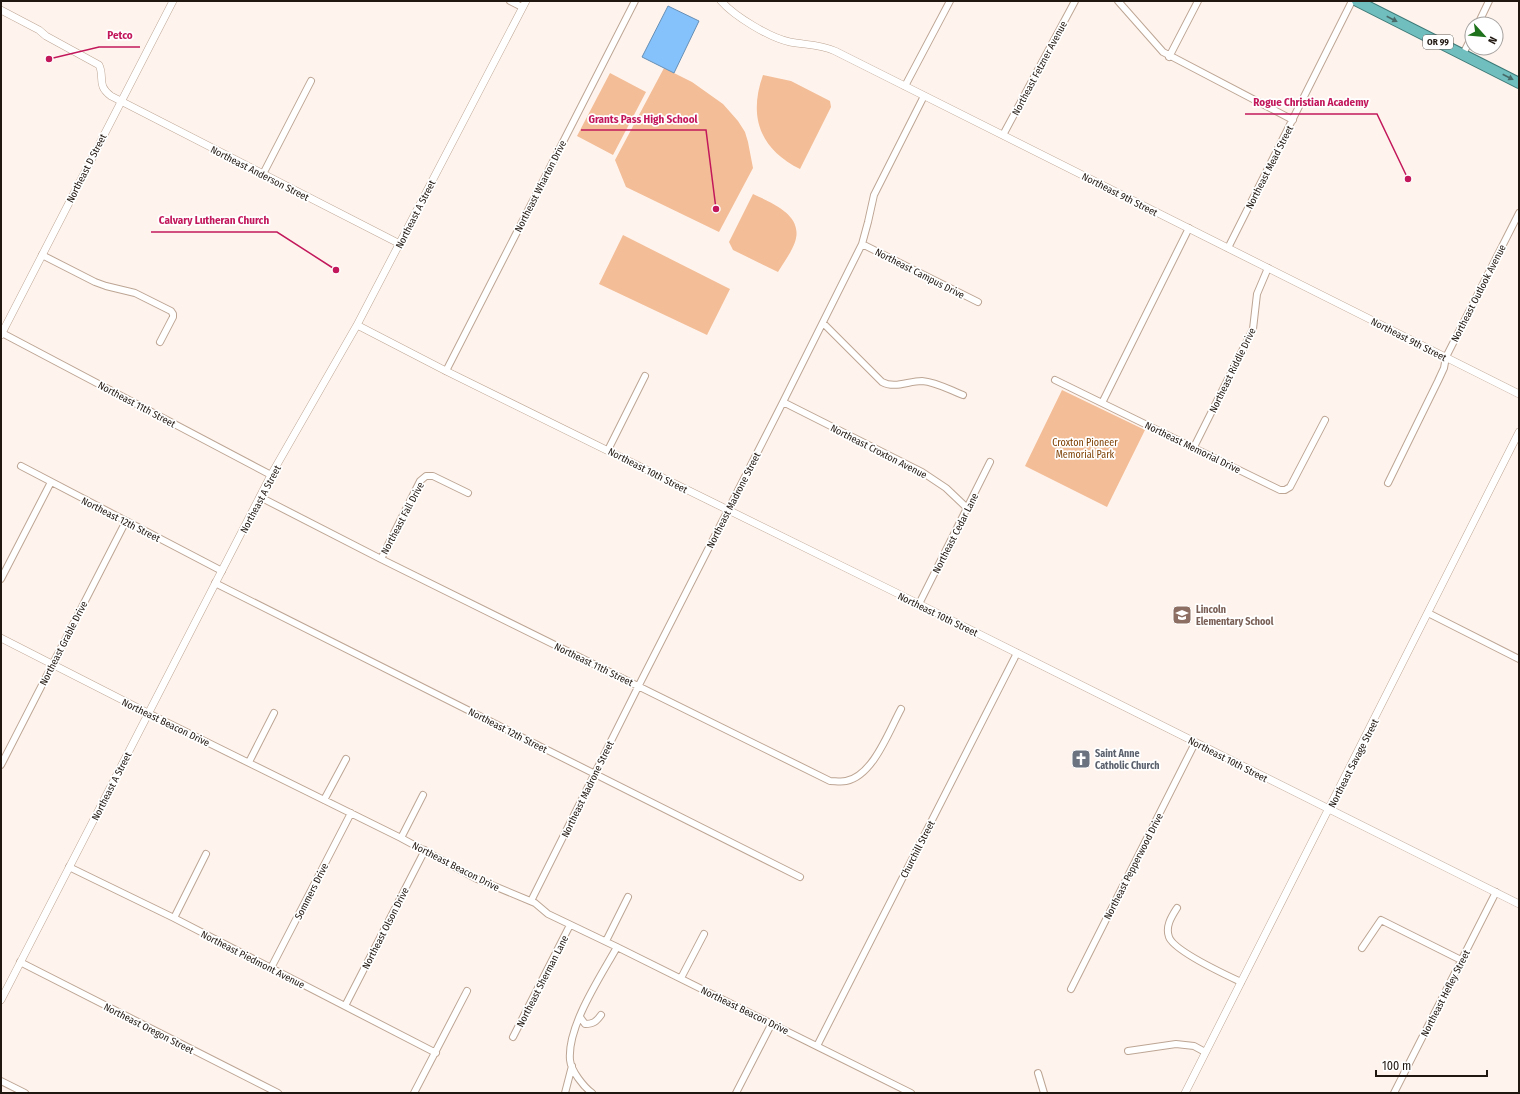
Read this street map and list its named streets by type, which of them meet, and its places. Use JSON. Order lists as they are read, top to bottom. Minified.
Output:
{"streets":{"highway":["OR 99"],"street":["Northeast Fetzner Avenue","Northeast Mead Street","Northeast D Street","Northeast Anderson Street","Northeast Wharton Drive","Northeast 9th Street","Northeast A Street","Northeast Campus Drive","Northeast Outlook Avenue","Northeast Riddle Drive","Northeast 11th Street","Northeast Memorial Drive","Northeast Croxton Avenue","Northeast 10th Street","Northeast Madrone Street","Northeast Fall Drive","Northeast 12th Street","Northeast Cedar Lane","Northeast Grable Drive","Northeast Beacon Drive","Northeast Savage Street","Churchill Street","Northeast Pepperwood Drive","Sommers Drive","Northeast Olson Drive","Northeast Piedmont Avenue","Northeast Sherman Lane","Northeast Hefley Street","Northeast Oregon Street"]},"crossings":[["Northeast Fetzner Avenue","Northeast 9th Street"],["Northeast Mead Street","Northeast 9th Street"],["Northeast D Street","Northeast Anderson Street"],["Northeast D Street","Northeast 11th Street"],["Northeast Anderson Street","Northeast A Street"],["Northeast Wharton Drive","Northeast 10th Street"],["Northeast 9th Street","Northeast Outlook Avenue"],["Northeast 9th Street","Northeast Riddle Drive"],["Northeast 9th Street","Northeast Madrone Street"],["Northeast A Street","Northeast 11th Street"],["Northeast A Street","Northeast 10th Street"],["Northeast A Street","Northeast 12th Street"],["Northeast A Street","Northeast Beacon Drive"],["Northeast A Street","Northeast Piedmont Avenue"],["Northeast A Street","Northeast Oregon Street"],["Northeast Campus Drive","Northeast Madrone Street"],["Northeast Riddle Drive","Northeast Memorial Drive"],["Northeast 11th Street","Northeast Madrone Street"],["Northeast 11th Street","Northeast Fall Drive"],["Northeast Croxton Avenue","Northeast Madrone Street"],["Northeast Croxton Avenue","Northeast Cedar Lane"],["Northeast 10th Street","Northeast Madrone Street"],["Northeast 10th Street","Northeast Cedar Lane"],["Northeast 10th Street","Northeast Savage Street"],["Northeast 10th Street","Churchill Street"],["Northeast 10th Street","Northeast Pepperwood Drive"],["Northeast 10th Street","Northeast Hefley Street"],["Northeast Madrone Street","Northeast 12th Street"],["Northeast Madrone Street","Northeast Beacon Drive"],["Northeast 12th Street","Northeast Grable Drive"],["Northeast Grable Drive","Northeast Beacon Drive"],["Northeast Beacon Drive","Churchill Street"],["Northeast Beacon Drive","Sommers Drive"],["Northeast Beacon Drive","Northeast Olson Drive"],["Northeast Beacon Drive","Northeast Sherman Lane"],["Sommers Drive","Northeast Piedmont Avenue"],["Northeast Olson Drive","Northeast Piedmont Avenue"]],"parks":["Croxton Pioneer Memorial Park"],"places":{"other":["Petco","Rogue Christian Academy","Grants Pass High School","Calvary Lutheran Church"],"school or university":["Lincoln Elementary School"],"church":["Saint Anne Catholic Church"]},"scale_bar":"100 m","north":"bottom right"}
